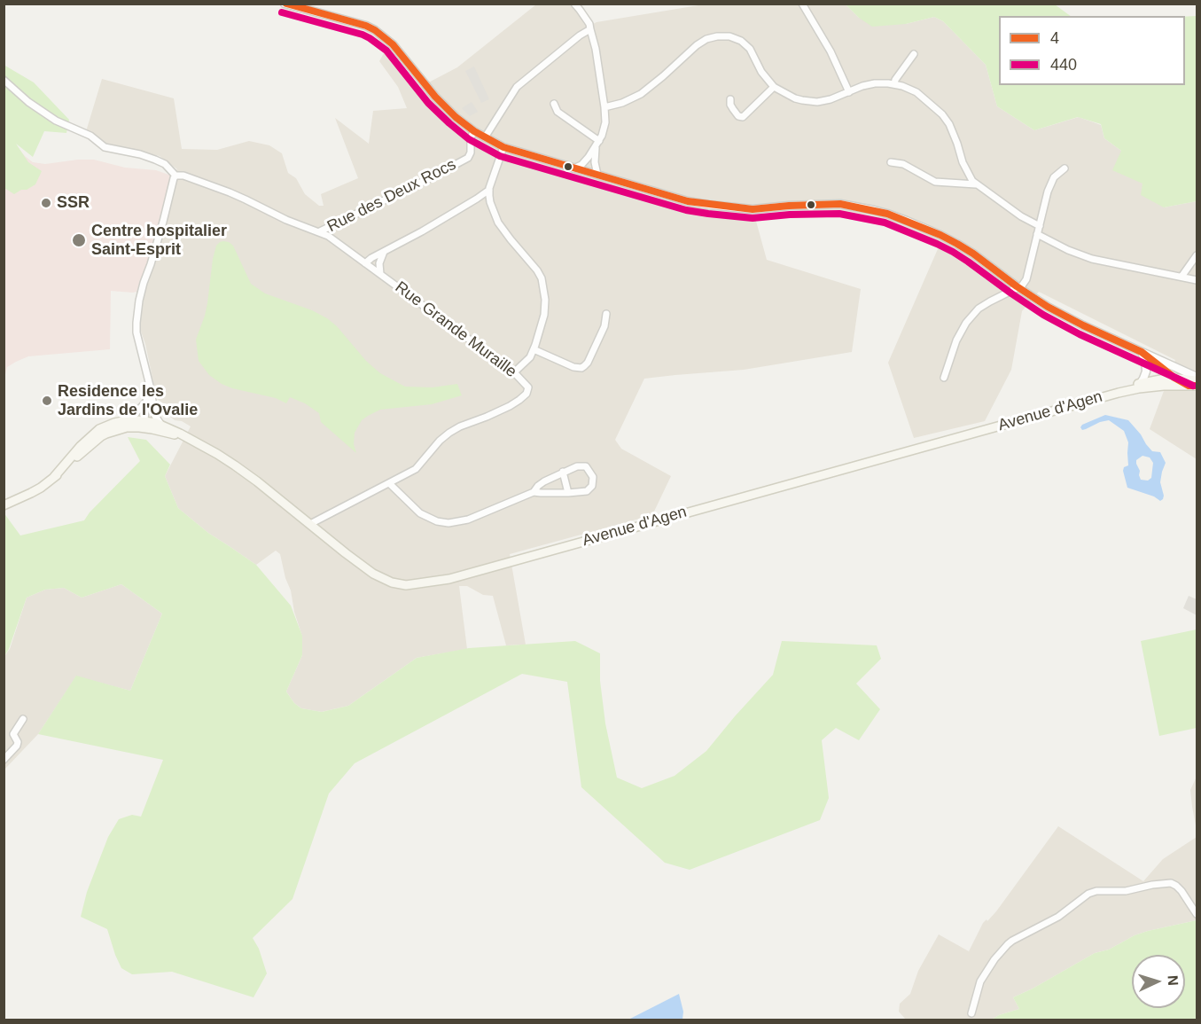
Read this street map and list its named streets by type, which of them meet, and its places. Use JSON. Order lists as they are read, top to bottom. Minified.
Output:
{"streets":{"main road":["Avenue d'Agen"],"street":["Rue des Deux Rocs","Rue Grande Muraille"]},"crossings":[["Rue des Deux Rocs","Rue Grande Muraille"],["Rue Grande Muraille","Avenue d'Agen"]],"places":["SSR","Centre hospitalier Saint-Esprit","Residence les Jardins de l'Ovalie"],"lines":["transit line 4","transit line 440"],"legend":["4","440"],"north":"right"}
